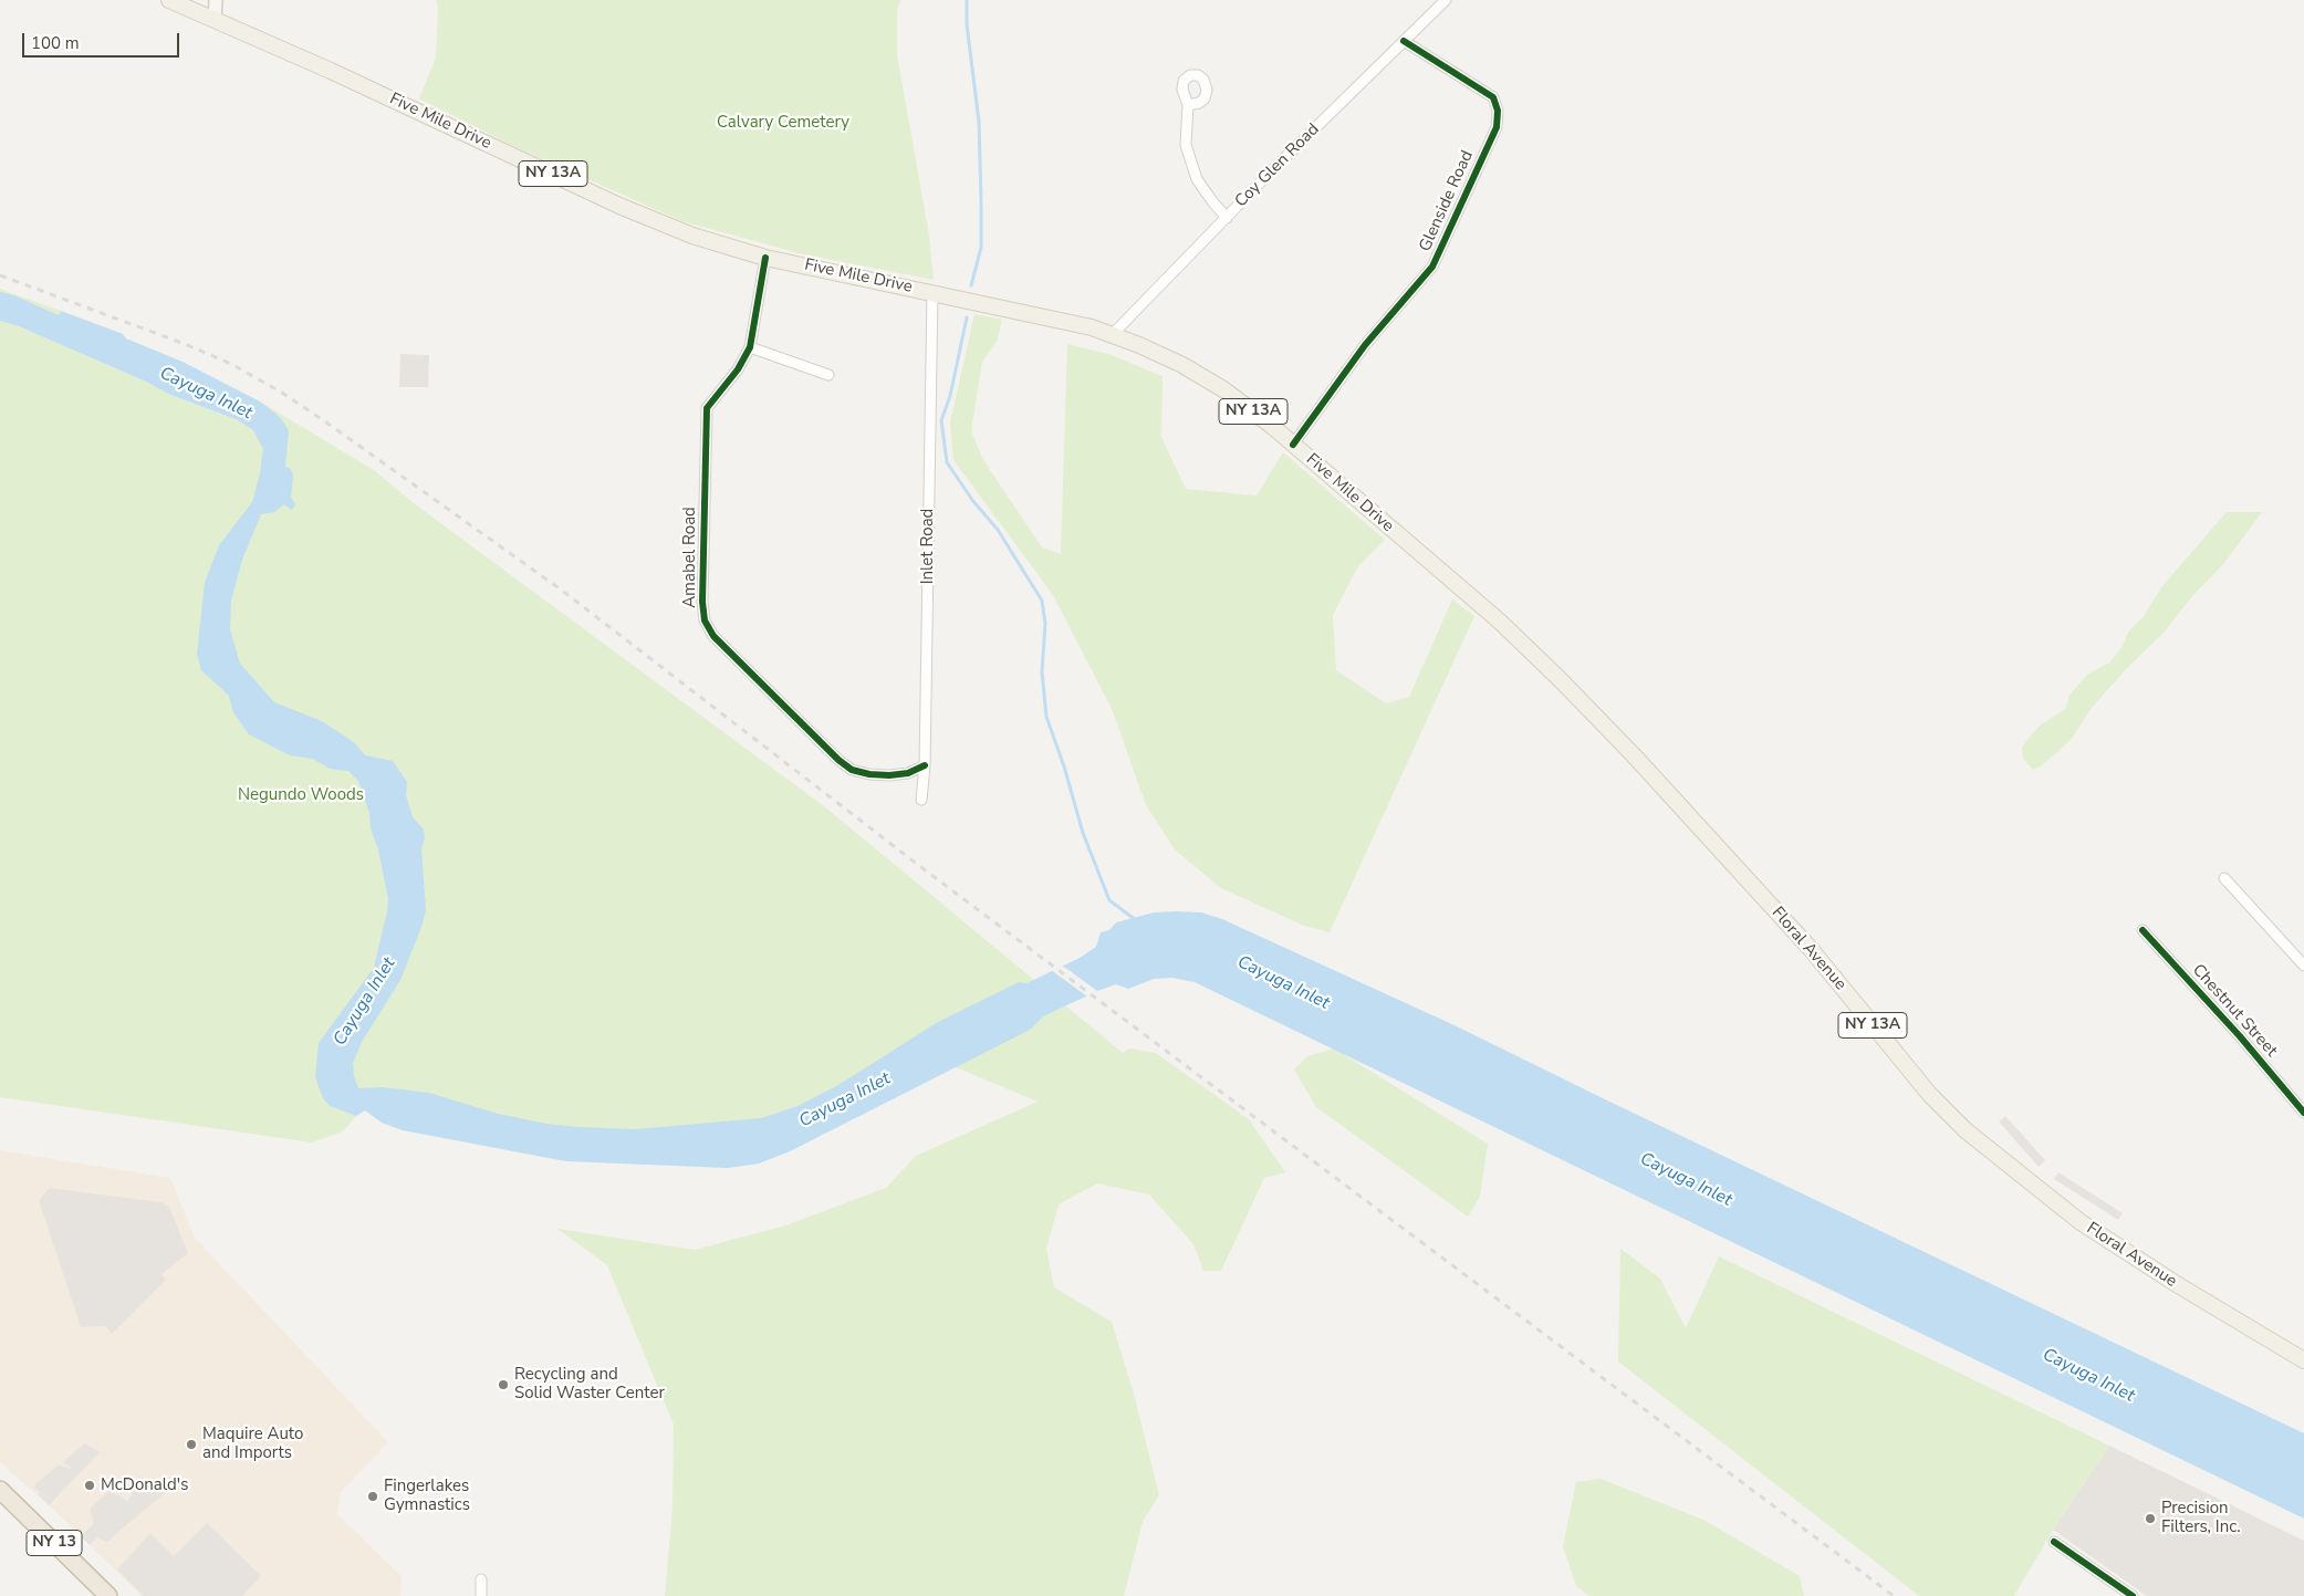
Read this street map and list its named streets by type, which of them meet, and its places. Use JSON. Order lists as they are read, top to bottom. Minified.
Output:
{"streets":{"highway":["NY 13"],"main road":["Five Mile Drive","NY 13A","Floral Avenue"],"street":["Coy Glen Road","Glenside Road","Inlet Road","Amabel Road","Chestnut Street"]},"crossings":[["Five Mile Drive","Coy Glen Road"],["Five Mile Drive","Glenside Road"],["Five Mile Drive","Inlet Road"],["Five Mile Drive","Amabel Road"],["Five Mile Drive","Floral Avenue"],["Coy Glen Road","Glenside Road"],["Inlet Road","Amabel Road"]],"water":["Cayuga Inlet"],"parks":["Calvary Cemetery","Negundo Woods"],"places":["Recycling and Solid Waster Center","Maquire Auto and Imports","McDonald's","Fingerlakes Gymnastics","Precision Filters, Inc."],"scale_bar":"100 m"}
